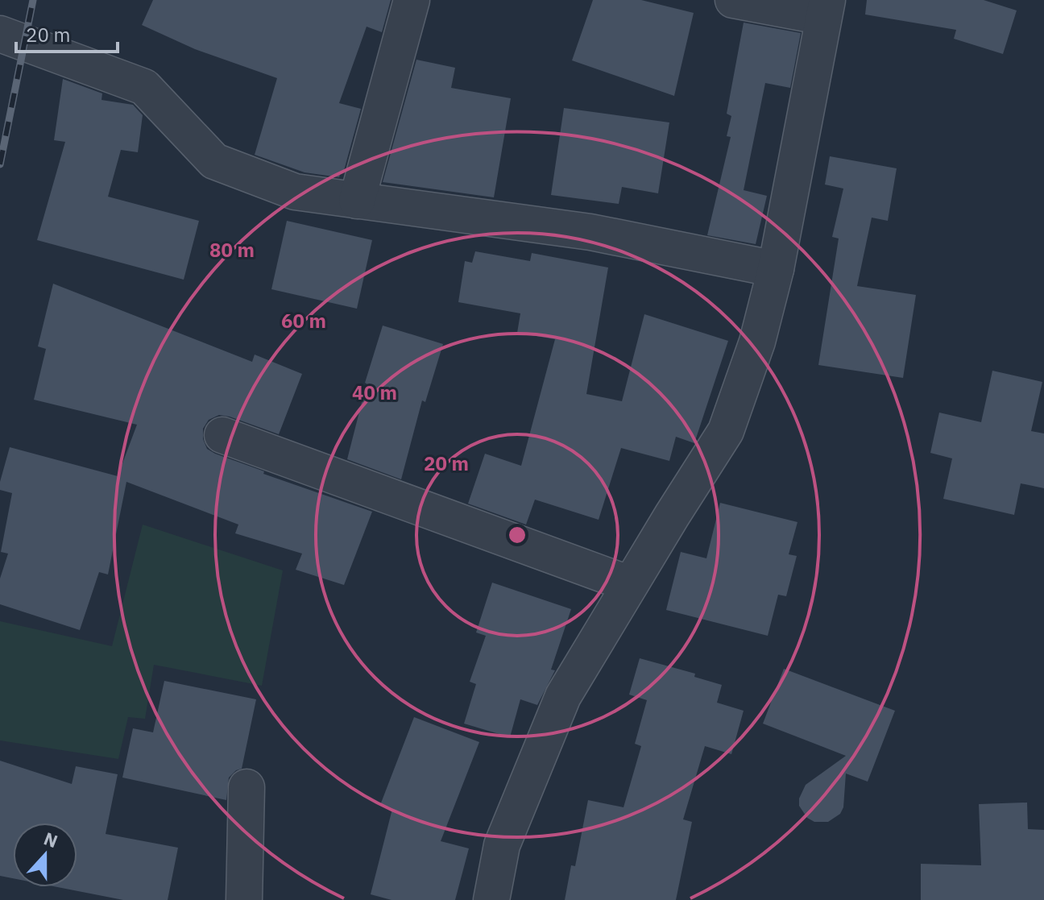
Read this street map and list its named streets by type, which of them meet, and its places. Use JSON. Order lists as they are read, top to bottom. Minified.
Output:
{"scale_bar":"20 m","north":"top","rings":["80 m","60 m","40 m","20 m"]}
